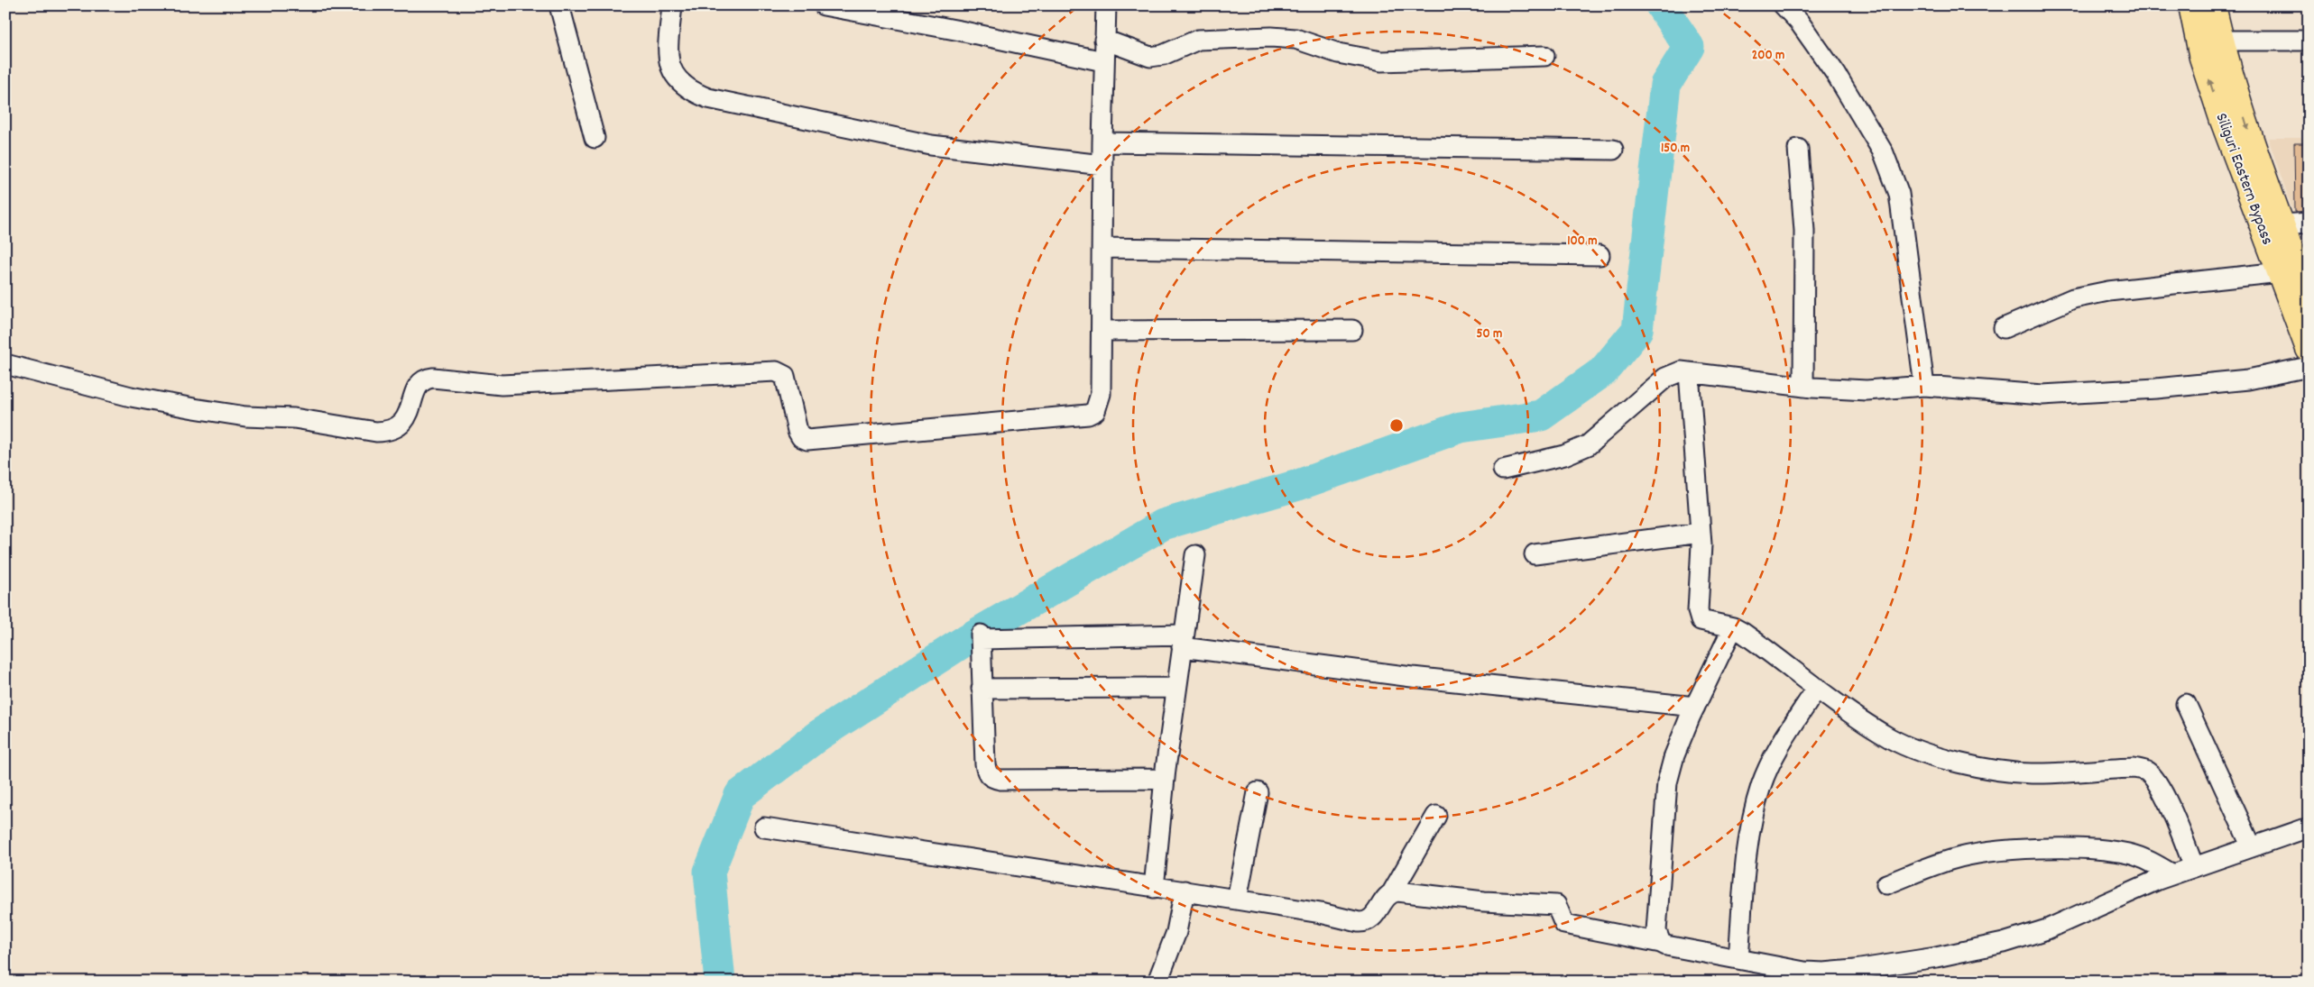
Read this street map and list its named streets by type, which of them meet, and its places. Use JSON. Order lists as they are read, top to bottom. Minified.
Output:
{"streets":{"main road":["Siliguri Eastern Bypass"]},"rings":["200 m","150 m","100 m","50 m"]}
